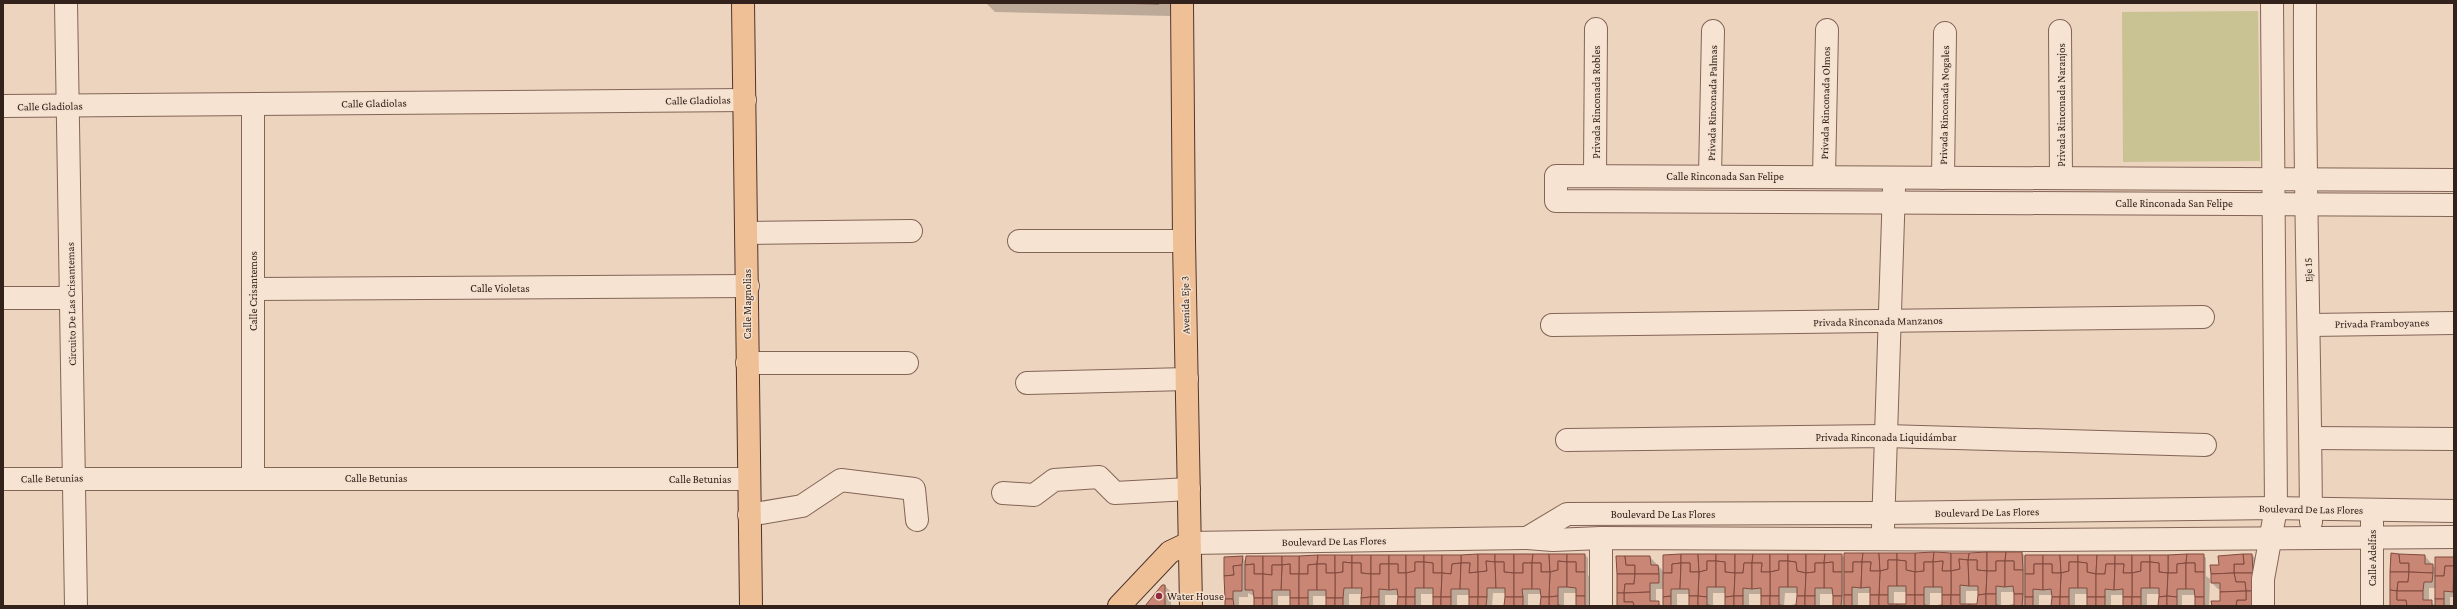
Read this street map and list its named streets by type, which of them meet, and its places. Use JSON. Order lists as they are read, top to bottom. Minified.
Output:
{"streets":{"main road":["Calle Magnolias","Avenida Eje 3"],"street":["Calle Gladiolas","Privada Rinconada Robles","Privada Rinconada Palmas","Privada Rinconada Olmos","Privada Rinconada Nogales","Privada Rinconada Naranjos","Calle Rinconada San Felipe","Eje 15","Calle Violetas","Calle Crisantemos","Circuito De Las Crisantemas","Privada Rinconada Manzanos","Privada Framboyanes","Privada Rinconada Liquidámbar","Calle Betunias","Boulevard De Las Flores","Calle Adelfas"]},"crossings":[["Calle Gladiolas","Calle Crisantemos"],["Calle Gladiolas","Circuito De Las Crisantemas"],["Calle Gladiolas","Calle Magnolias"],["Privada Rinconada Robles","Calle Rinconada San Felipe"],["Privada Rinconada Palmas","Calle Rinconada San Felipe"],["Privada Rinconada Olmos","Calle Rinconada San Felipe"],["Privada Rinconada Nogales","Calle Rinconada San Felipe"],["Privada Rinconada Naranjos","Calle Rinconada San Felipe"],["Calle Rinconada San Felipe","Eje 15"],["Eje 15","Privada Framboyanes"],["Eje 15","Boulevard De Las Flores"],["Calle Violetas","Calle Crisantemos"],["Calle Violetas","Calle Magnolias"],["Calle Crisantemos","Calle Betunias"],["Circuito De Las Crisantemas","Calle Betunias"],["Calle Magnolias","Calle Betunias"],["Avenida Eje 3","Boulevard De Las Flores"],["Boulevard De Las Flores","Calle Adelfas"]],"places":["Water House"]}
